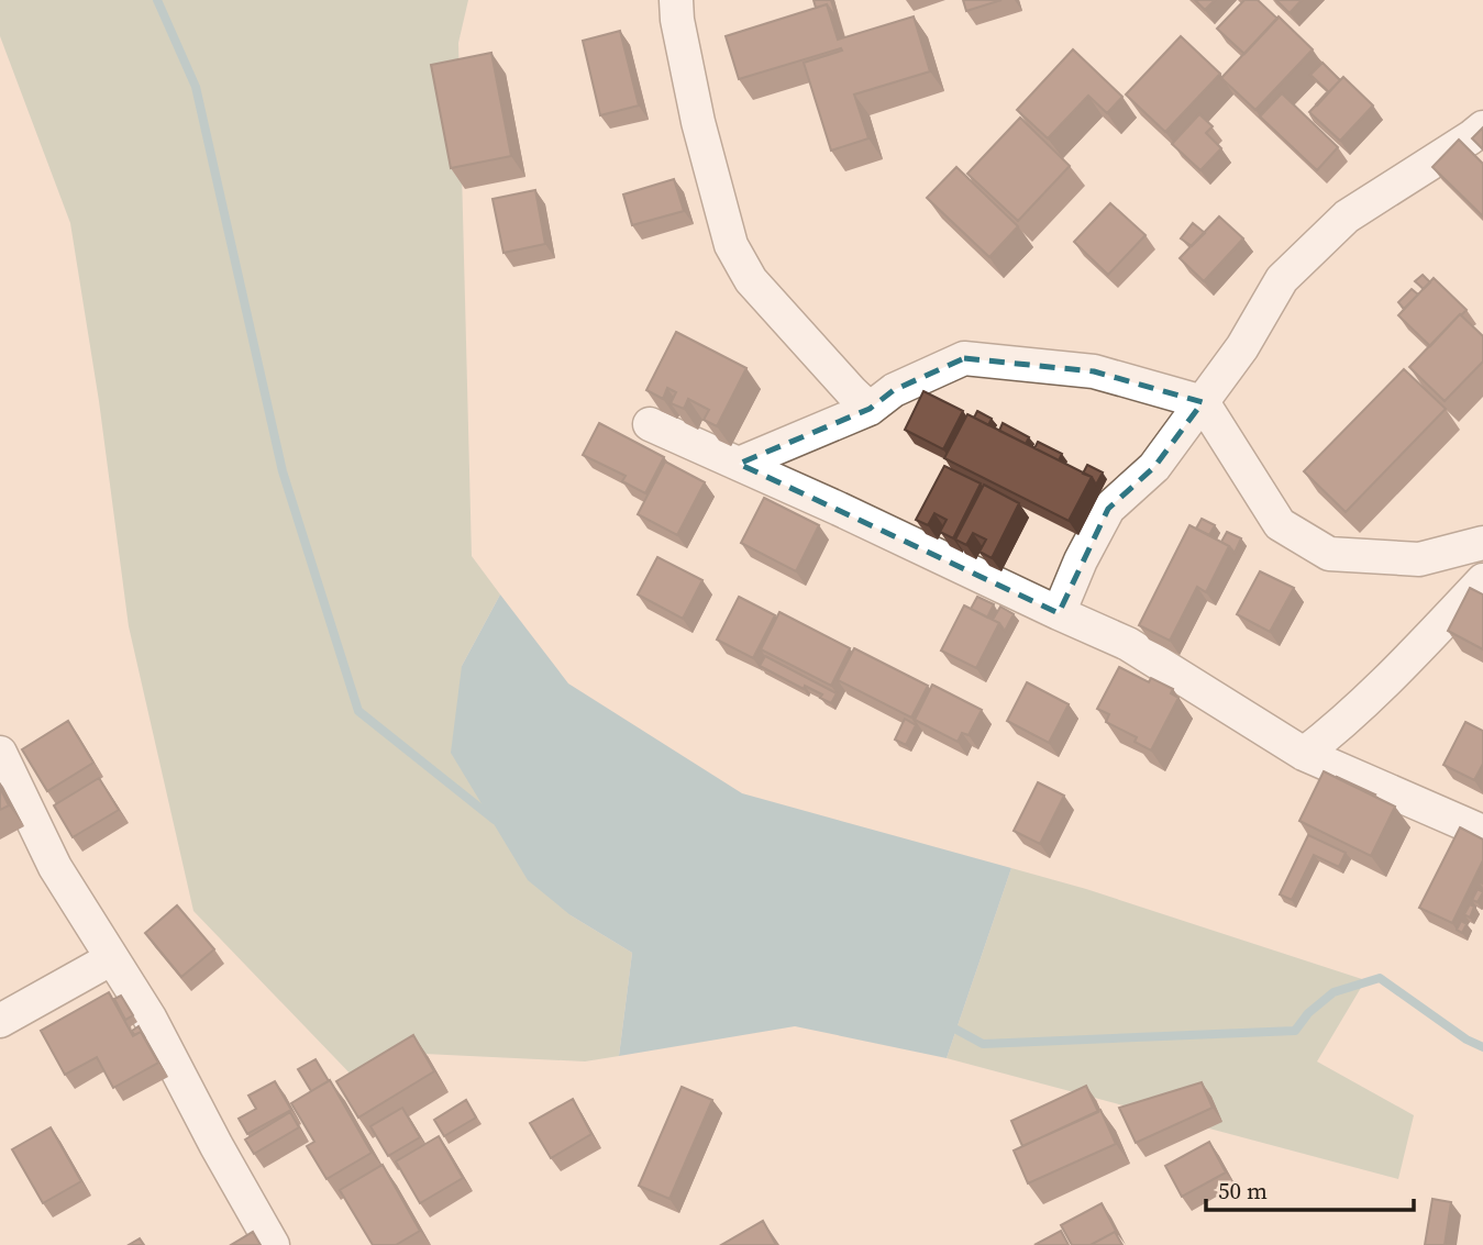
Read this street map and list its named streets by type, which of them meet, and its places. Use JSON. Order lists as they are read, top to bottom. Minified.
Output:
{"scale_bar":"50 m"}
